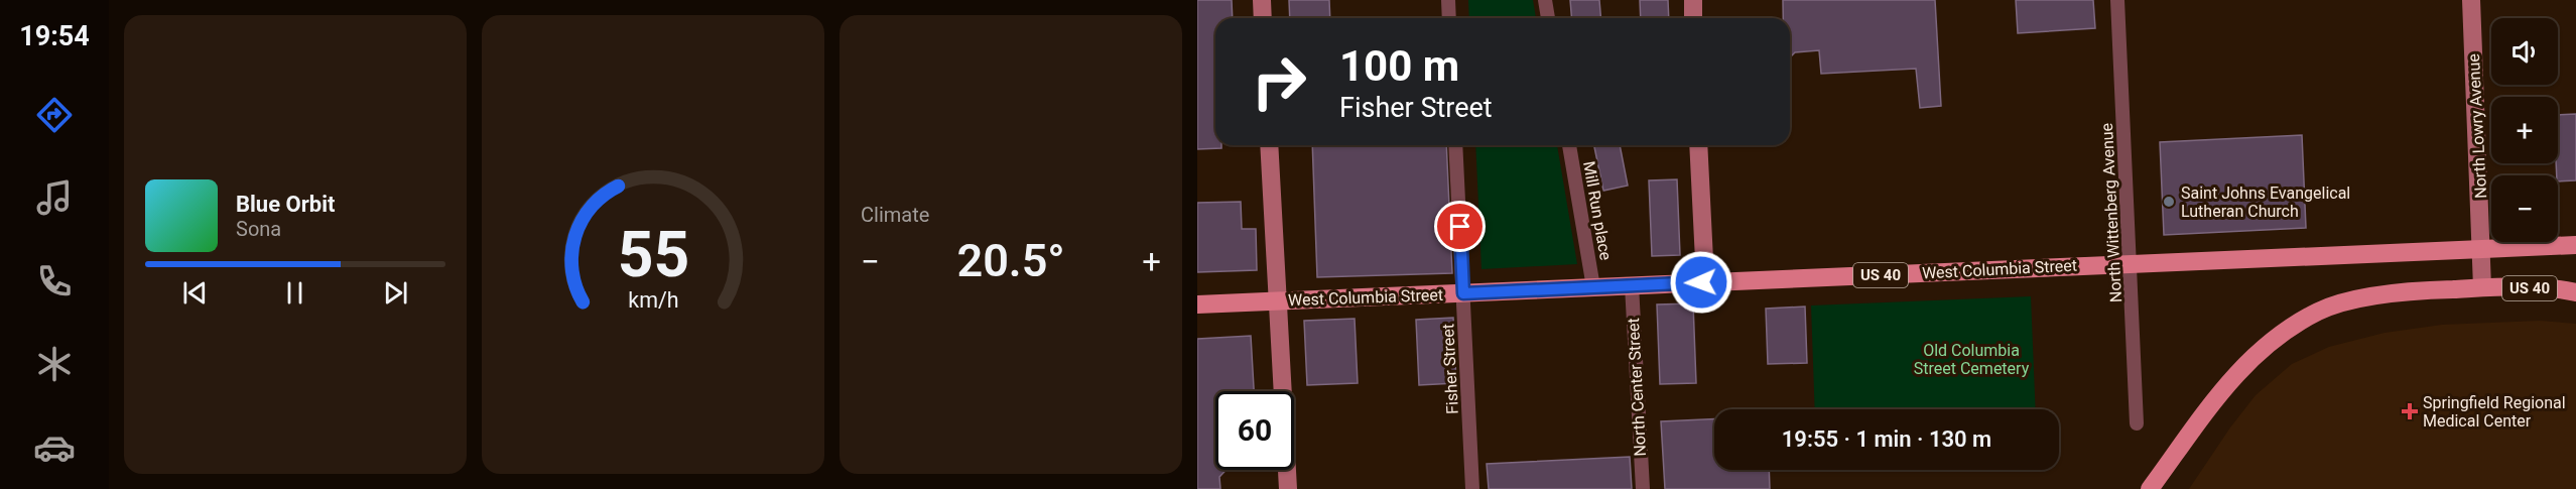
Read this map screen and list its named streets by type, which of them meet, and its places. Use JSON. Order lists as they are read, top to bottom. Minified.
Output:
{"streets":{"main road":["West Columbia Street","US 40"],"street":["North Lowry Avenue","Mill Run place","North Wittenberg Avenue","Fisher Street","North Center Street"]},"crossings":[["North Lowry Avenue","West Columbia Street"],["North Lowry Avenue","US 40"],["Mill Run place","West Columbia Street"],["North Wittenberg Avenue","West Columbia Street"],["West Columbia Street","US 40"],["West Columbia Street","Fisher Street"],["West Columbia Street","North Center Street"]],"parks":["Old Columbia Street Cemetery"],"places":{"other":["Saint Johns Evangelical Lutheran Church"],"health":["Springfield Regional Medical Center"]},"page":{"tabs":"19:54","tile":"Climate","map_buttons":["+","−"],"turn":["100 m","Fisher Street"],"song":["Blue Orbit","Sona"],"heat":["−","20.5°","+"],"limit":"60","trip":"19:55 · 1 min · 130 m","gauge":["55","km/h"]}}
